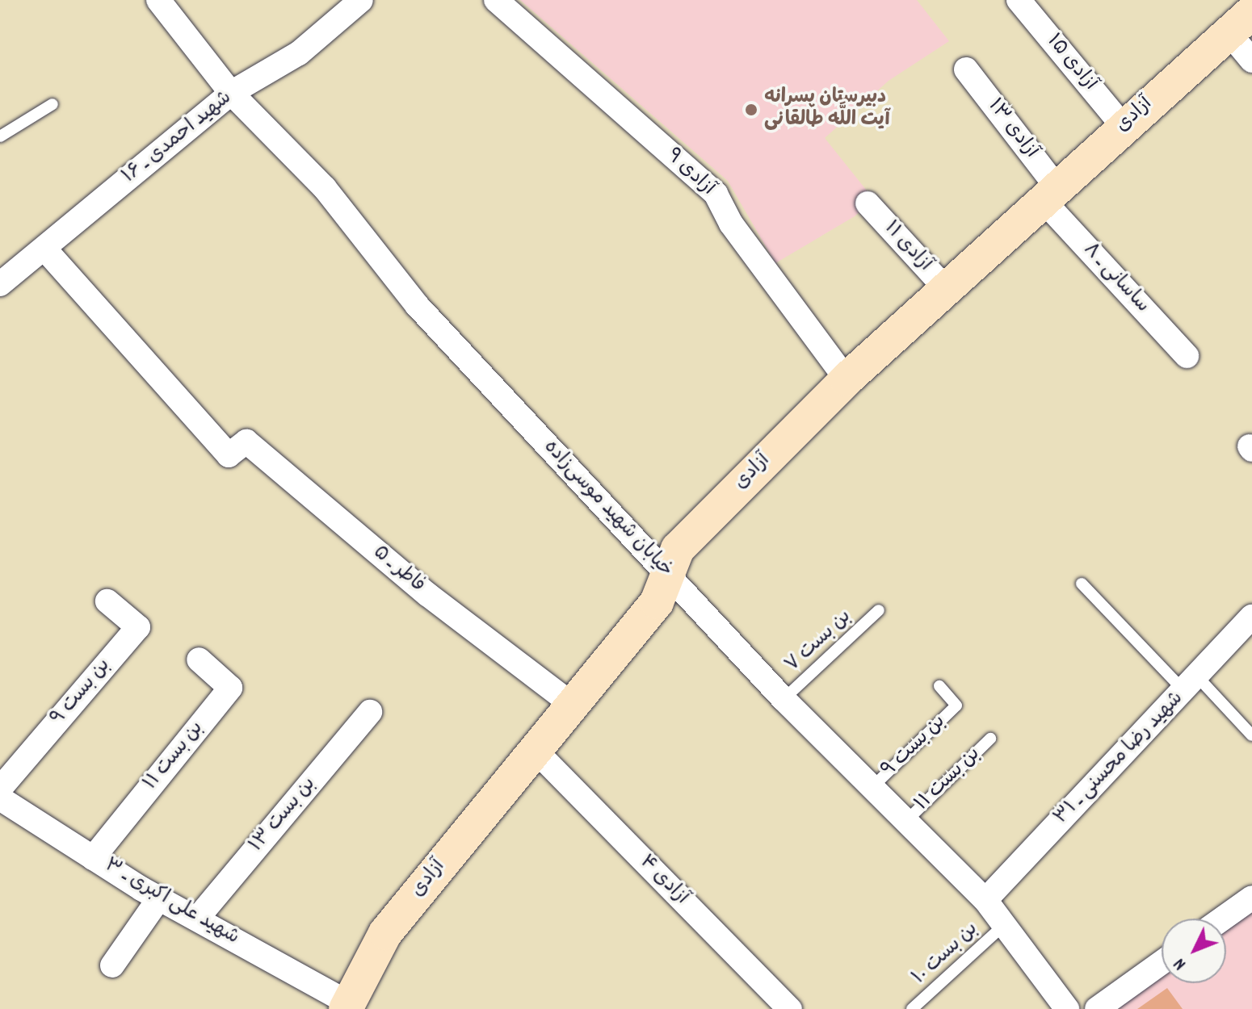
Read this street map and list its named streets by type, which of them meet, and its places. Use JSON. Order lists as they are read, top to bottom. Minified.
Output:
{"streets":{"street":["آزادی ۱۵","آزادی","آزادی ۱۳","شهید احمدی ـ ۱۶","آزادی ۹","آزادی ۱۱","ساسانی ـ ۸","خیابان شهید موسی‌زاده","فاطر ـ ۵","بن بست ۹","بن بست ۱۱","شهید رضا محسنی ـ ۳۱","بن بست ۱۳","آزادی ۴","شهید علی اکبری ـ ۳"],"lane":["بن بست ۷","بن بست ۱۰"]},"crossings":[["آزادی ۱۵","آزادی"],["آزادی","آزادی ۱۳"],["آزادی","آزادی ۹"],["آزادی","آزادی ۱۱"],["آزادی","ساسانی ـ ۸"],["آزادی","خیابان شهید موسی‌زاده"],["آزادی","فاطر ـ ۵"],["آزادی","آزادی ۴"],["آزادی","شهید علی اکبری ـ ۳"],["آزادی ۱۳","ساسانی ـ ۸"],["شهید احمدی ـ ۱۶","خیابان شهید موسی‌زاده"],["شهید احمدی ـ ۱۶","فاطر ـ ۵"],["خیابان شهید موسی‌زاده","بن بست ۷"],["خیابان شهید موسی‌زاده","بن بست ۹"],["خیابان شهید موسی‌زاده","بن بست ۱۱"],["خیابان شهید موسی‌زاده","شهید رضا محسنی ـ ۳۱"],["خیابان شهید موسی‌زاده","بن بست ۱۰"],["بن بست ۱۱","شهید علی اکبری ـ ۳"],["بن بست ۱۳","شهید علی اکبری ـ ۳"]],"places":["دبیرستان پسرانه آیت اللَّه طالقانی"],"north":"bottom left"}
